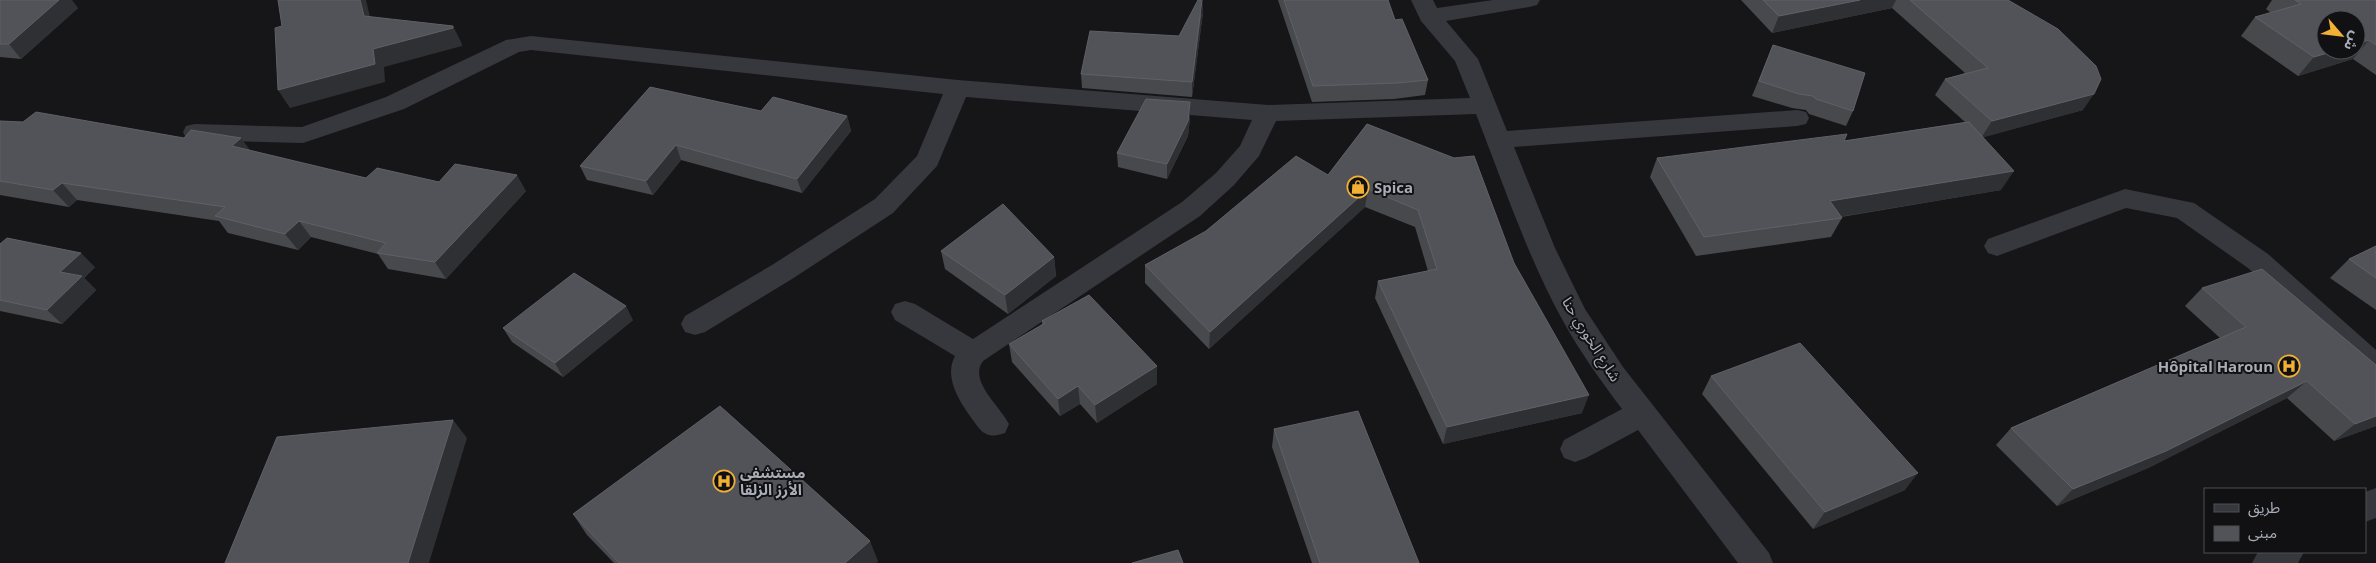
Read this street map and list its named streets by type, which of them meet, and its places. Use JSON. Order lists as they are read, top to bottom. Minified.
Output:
{"streets":{"street":["شارع الخوري حنا"]},"places":{"shop":["Spica"],"hospital":["Hôpital Haroun","مستشفى الأرز الزلقا"]},"legend":["طريق","مبنى"],"north":"bottom right"}
